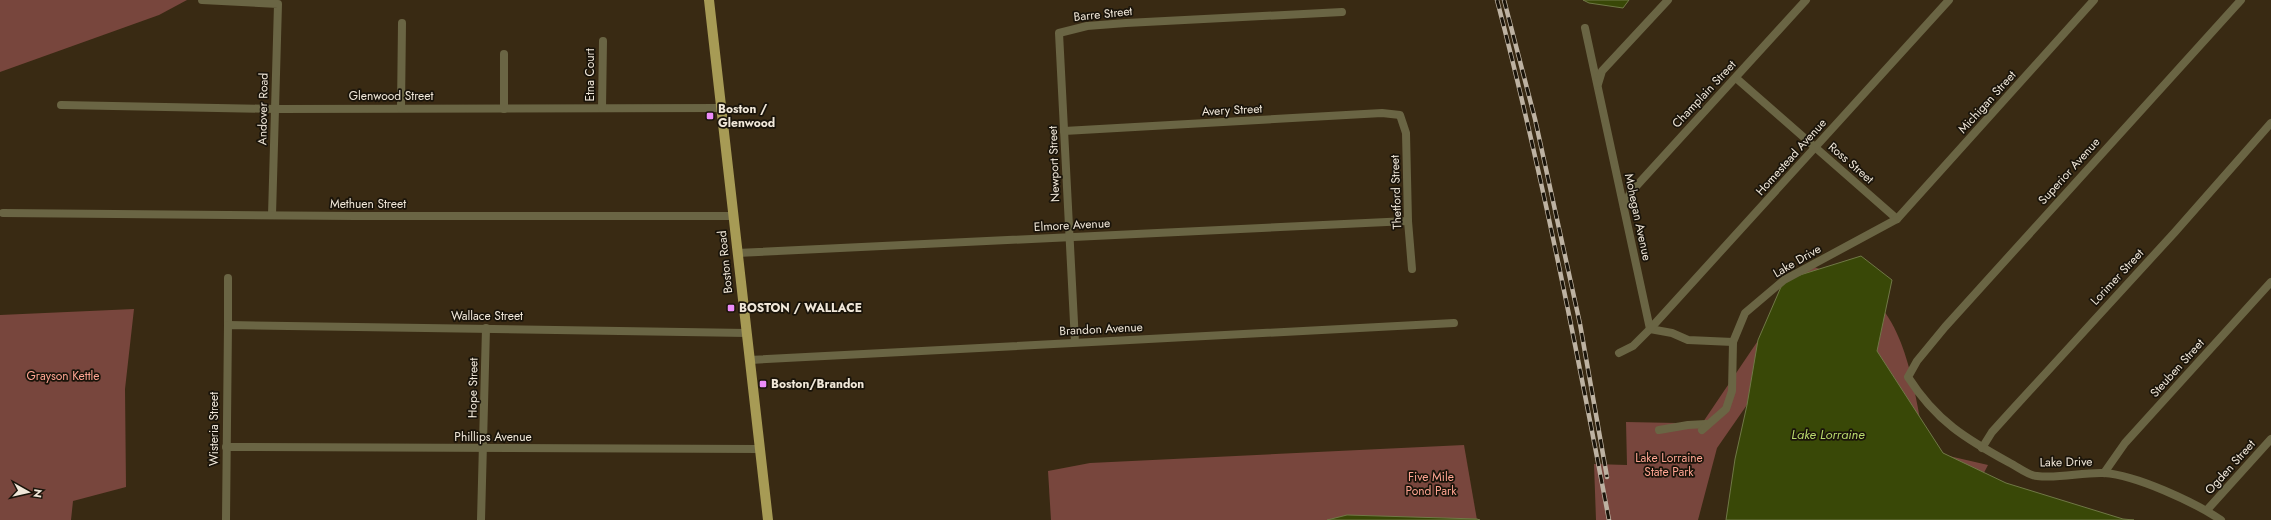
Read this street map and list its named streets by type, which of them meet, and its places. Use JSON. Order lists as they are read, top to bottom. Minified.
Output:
{"streets":{"main road":["Boston Road"],"street":["Barre Street","Etna Court","Champlain Street","Glenwood Street","Michigan Street","Andover Road","Avery Street","Homestead Avenue","Ross Street","Newport Street","Superior Avenue","Thetford Street","Methuen Street","Mohegan Avenue","Elmore Avenue","Lake Drive","Lorimer Street","Wallace Street","Brandon Avenue","Steuben Street","Hope Street","Wisteria Street","Phillips Avenue","Ogden Street"]},"crossings":[["Barre Street","Newport Street"],["Etna Court","Glenwood Street"],["Champlain Street","Ross Street"],["Champlain Street","Mohegan Avenue"],["Glenwood Street","Andover Road"],["Glenwood Street","Boston Road"],["Michigan Street","Ross Street"],["Michigan Street","Lake Drive"],["Andover Road","Methuen Street"],["Avery Street","Newport Street"],["Avery Street","Thetford Street"],["Homestead Avenue","Ross Street"],["Homestead Avenue","Mohegan Avenue"],["Ross Street","Lake Drive"],["Newport Street","Elmore Avenue"],["Newport Street","Brandon Avenue"],["Superior Avenue","Lake Drive"],["Thetford Street","Elmore Avenue"],["Methuen Street","Boston Road"],["Elmore Avenue","Boston Road"],["Lake Drive","Lorimer Street"],["Lake Drive","Steuben Street"],["Lake Drive","Ogden Street"],["Boston Road","Wallace Street"],["Boston Road","Brandon Avenue"],["Boston Road","Phillips Avenue"],["Wallace Street","Hope Street"],["Wallace Street","Wisteria Street"],["Hope Street","Phillips Avenue"],["Wisteria Street","Phillips Avenue"]],"water":["Lake Lorraine"],"parks":["Grayson Kettle","Lake Lorraine State Park","Five Mile Pond Park"],"places":{"transit":["Boston / Glenwood","BOSTON / WALLACE","Boston/Brandon"]},"north":"right"}
